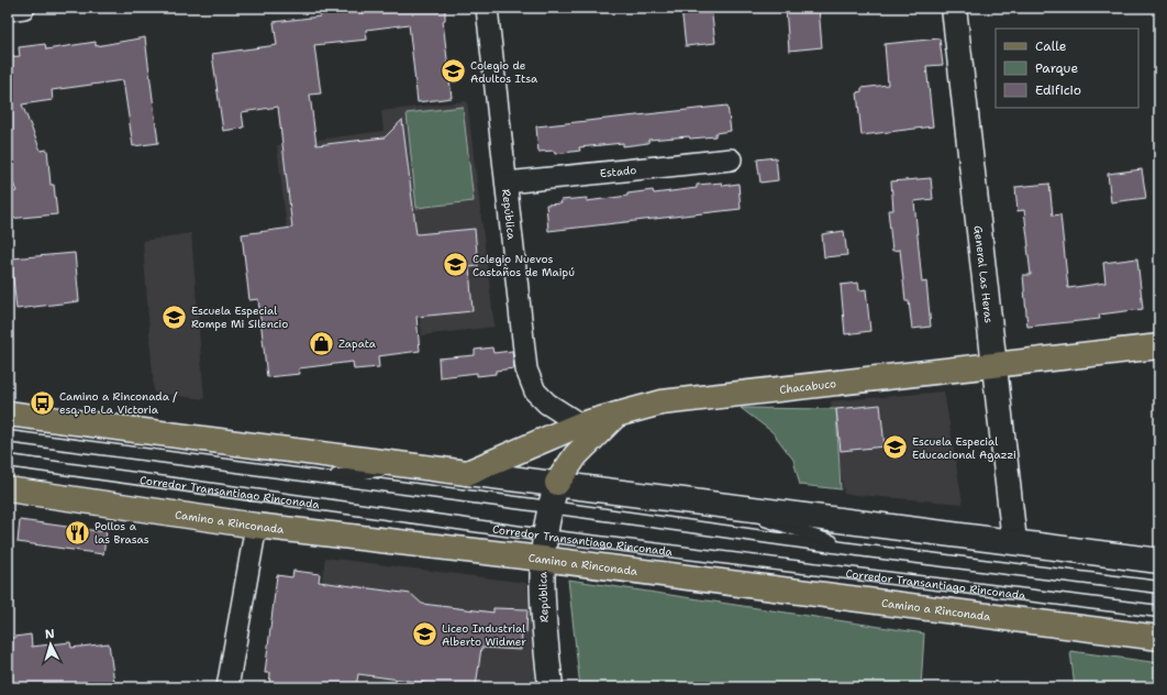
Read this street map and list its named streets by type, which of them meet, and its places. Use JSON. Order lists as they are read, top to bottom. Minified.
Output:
{"streets":{"main road":["Chacabuco","Camino a Rinconada"],"street":["Estado","República","General Las Heras"],"lane":["Corredor Transantiago Rinconada"]},"crossings":[["Estado","República"],["República","Chacabuco"],["República","Corredor Transantiago Rinconada"],["República","Camino a Rinconada"],["General Las Heras","Chacabuco"]],"places":{"school or university":["Colegio de Adultos Itsa","Colegio Nuevos Castaños de Maipú","Escuela Especial Rompe Mi Silencio","Escuela Especial Educacional Agazzi","Liceo Industrial Alberto Widmer"],"shop":["Zapata"],"bus stop":["Camino a Rinconada / esq. De La Victoria"],"restaurant":["Pollos a las Brasas"]},"legend":["Calle","Parque","Edificio"],"north":"top"}
